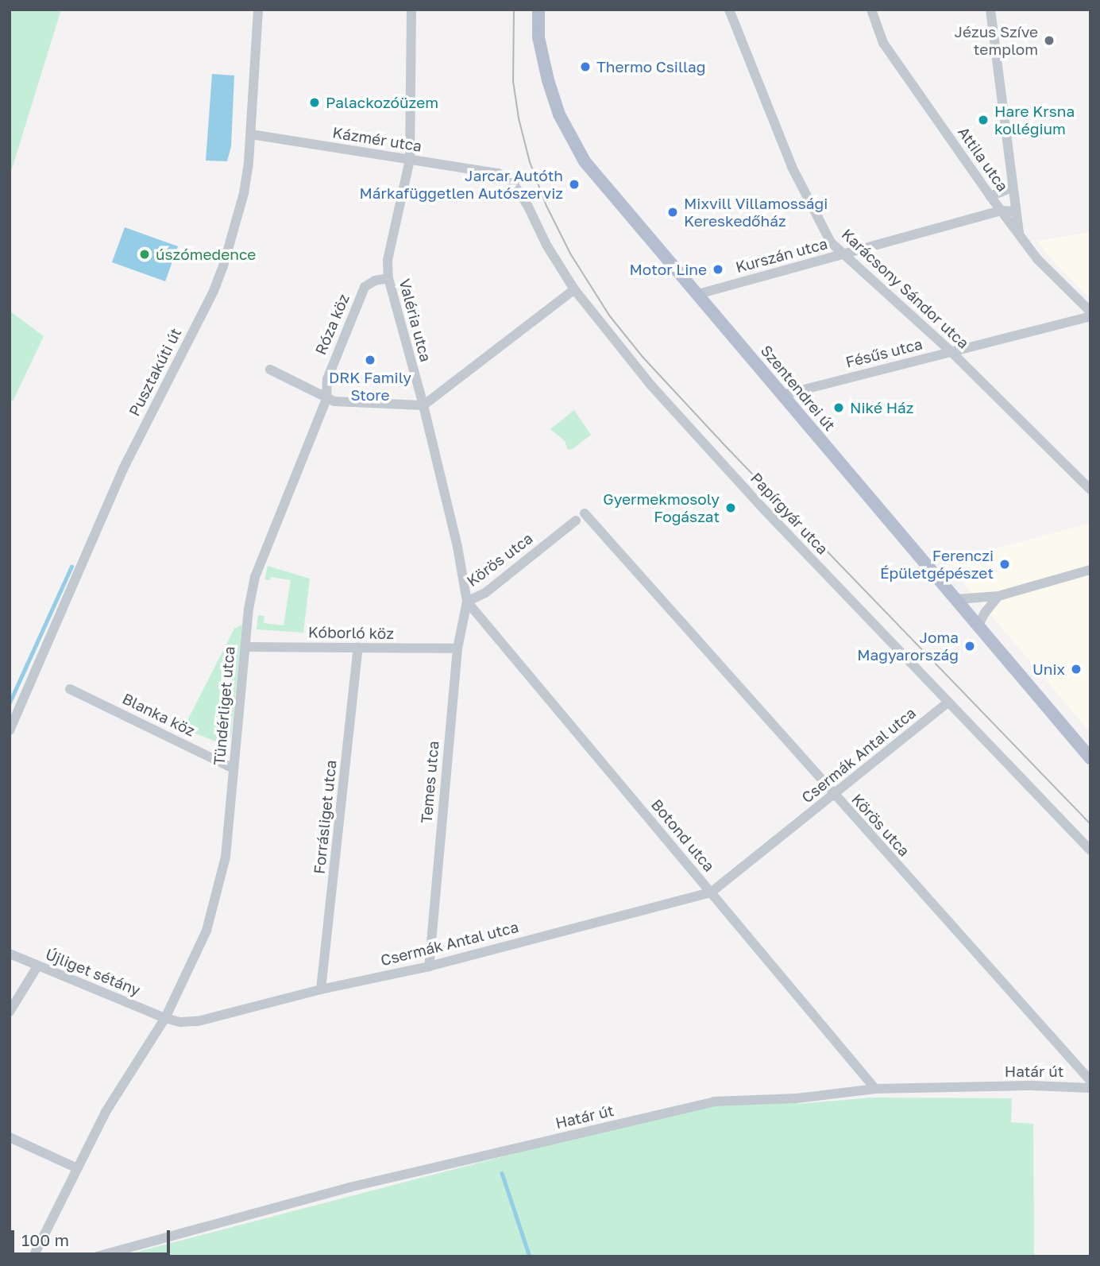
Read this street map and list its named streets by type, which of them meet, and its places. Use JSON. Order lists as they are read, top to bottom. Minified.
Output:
{"streets":{"main road":["Szentendrei út"],"street":["Kázmér utca","Attila utca","Kurszán utca","Karácsony Sándor utca","Valéria utca","Róza köz","Fésűs utca","Pusztakúti út","Papírgyár utca","Körös utca","Kóborló köz","Tündérliget utca","Blanka köz","Csermák Antal utca","Temes utca","Forrásliget utca","Botond utca","Újliget sétány","Határ út"]},"crossings":[["Kázmér utca","Valéria utca"],["Kázmér utca","Pusztakúti út"],["Kázmér utca","Papírgyár utca"],["Attila utca","Kurszán utca"],["Kurszán utca","Karácsony Sándor utca"],["Kurszán utca","Szentendrei út"],["Karácsony Sándor utca","Fésűs utca"],["Valéria utca","Róza köz"],["Valéria utca","Körös utca"],["Valéria utca","Temes utca"],["Valéria utca","Botond utca"],["Róza köz","Tündérliget utca"],["Fésűs utca","Szentendrei út"],["Papírgyár utca","Csermák Antal utca"],["Körös utca","Csermák Antal utca"],["Körös utca","Temes utca"],["Körös utca","Botond utca"],["Kóborló köz","Tündérliget utca"],["Kóborló köz","Temes utca"],["Kóborló köz","Forrásliget utca"],["Tündérliget utca","Blanka köz"],["Tündérliget utca","Csermák Antal utca"],["Tündérliget utca","Újliget sétány"],["Csermák Antal utca","Temes utca"],["Csermák Antal utca","Forrásliget utca"],["Csermák Antal utca","Botond utca"],["Csermák Antal utca","Újliget sétány"],["Temes utca","Botond utca"],["Botond utca","Határ út"]],"places":["Jézus Szíve templom","Thermo Csillag","Palackozóüzem","Hare Krsna kollégium","Jarcar Autóth Márkafüggetlen Autószerviz","Mixvill Villamossági Kereskedőház","úszómedence","Motor Line","DRK Family Store","Niké Ház","Gyermekmosoly Fogászat","Ferenczi Épületgépészet","Joma Magyarország","Unix"],"scale_bar":"100 m"}
